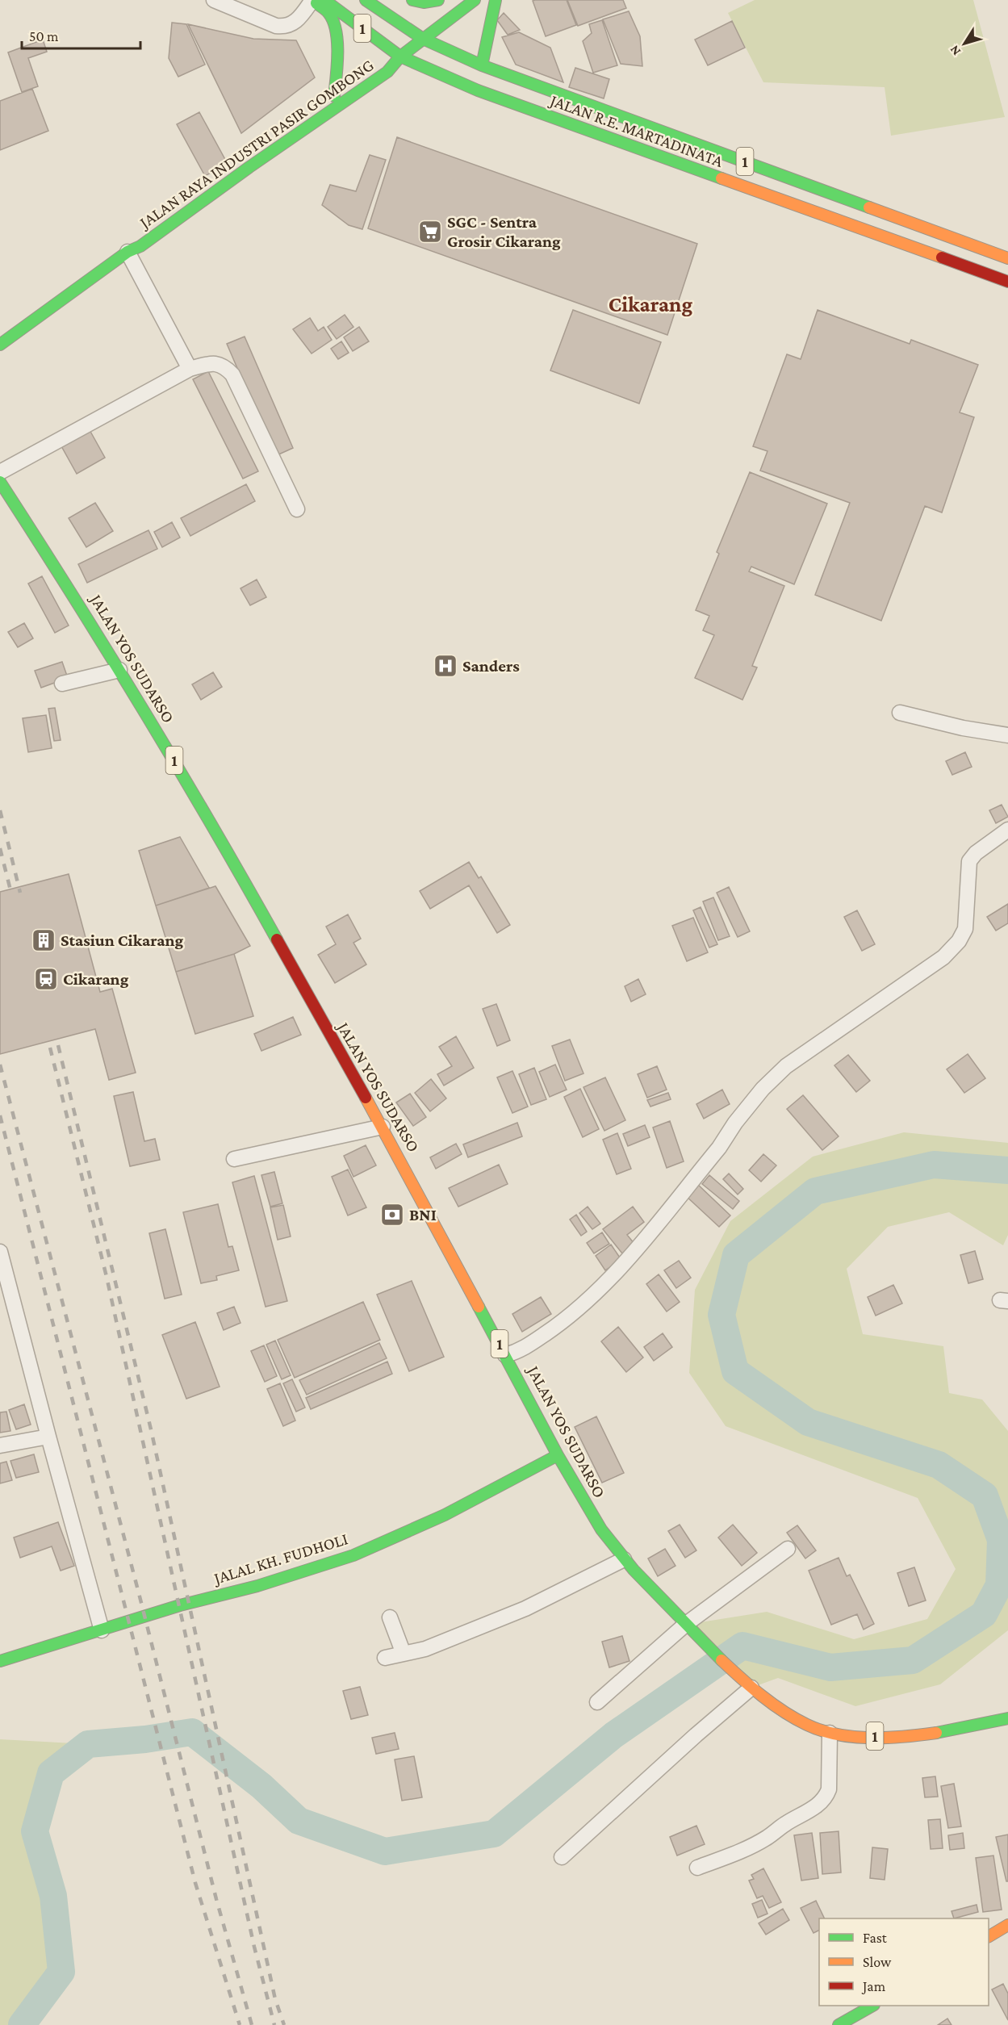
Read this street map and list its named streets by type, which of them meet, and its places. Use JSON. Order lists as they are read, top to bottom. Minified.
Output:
{"streets":{"main road":["1","JALAN R.E. MARTADINATA","JALAN RAYA INDUSTRI PASIR GOMBONG","JALAN YOS SUDARSO","JALAL KH. FUDHOLI"]},"crossings":[["1","JALAN YOS SUDARSO"],["JALAN R.E. MARTADINATA","JALAN RAYA INDUSTRI PASIR GOMBONG"],["JALAN YOS SUDARSO","JALAL KH. FUDHOLI"]],"districts":["Cikarang"],"places":{"supermarket":["SGC - Sentra Grosir Cikarang"],"hospital":["Sanders"],"building":["Stasiun Cikarang"],"station":["Cikarang"],"bank":["BNI"]},"legend":["Fast","Slow","Jam"],"scale_bar":"50 m","north":"bottom left"}
